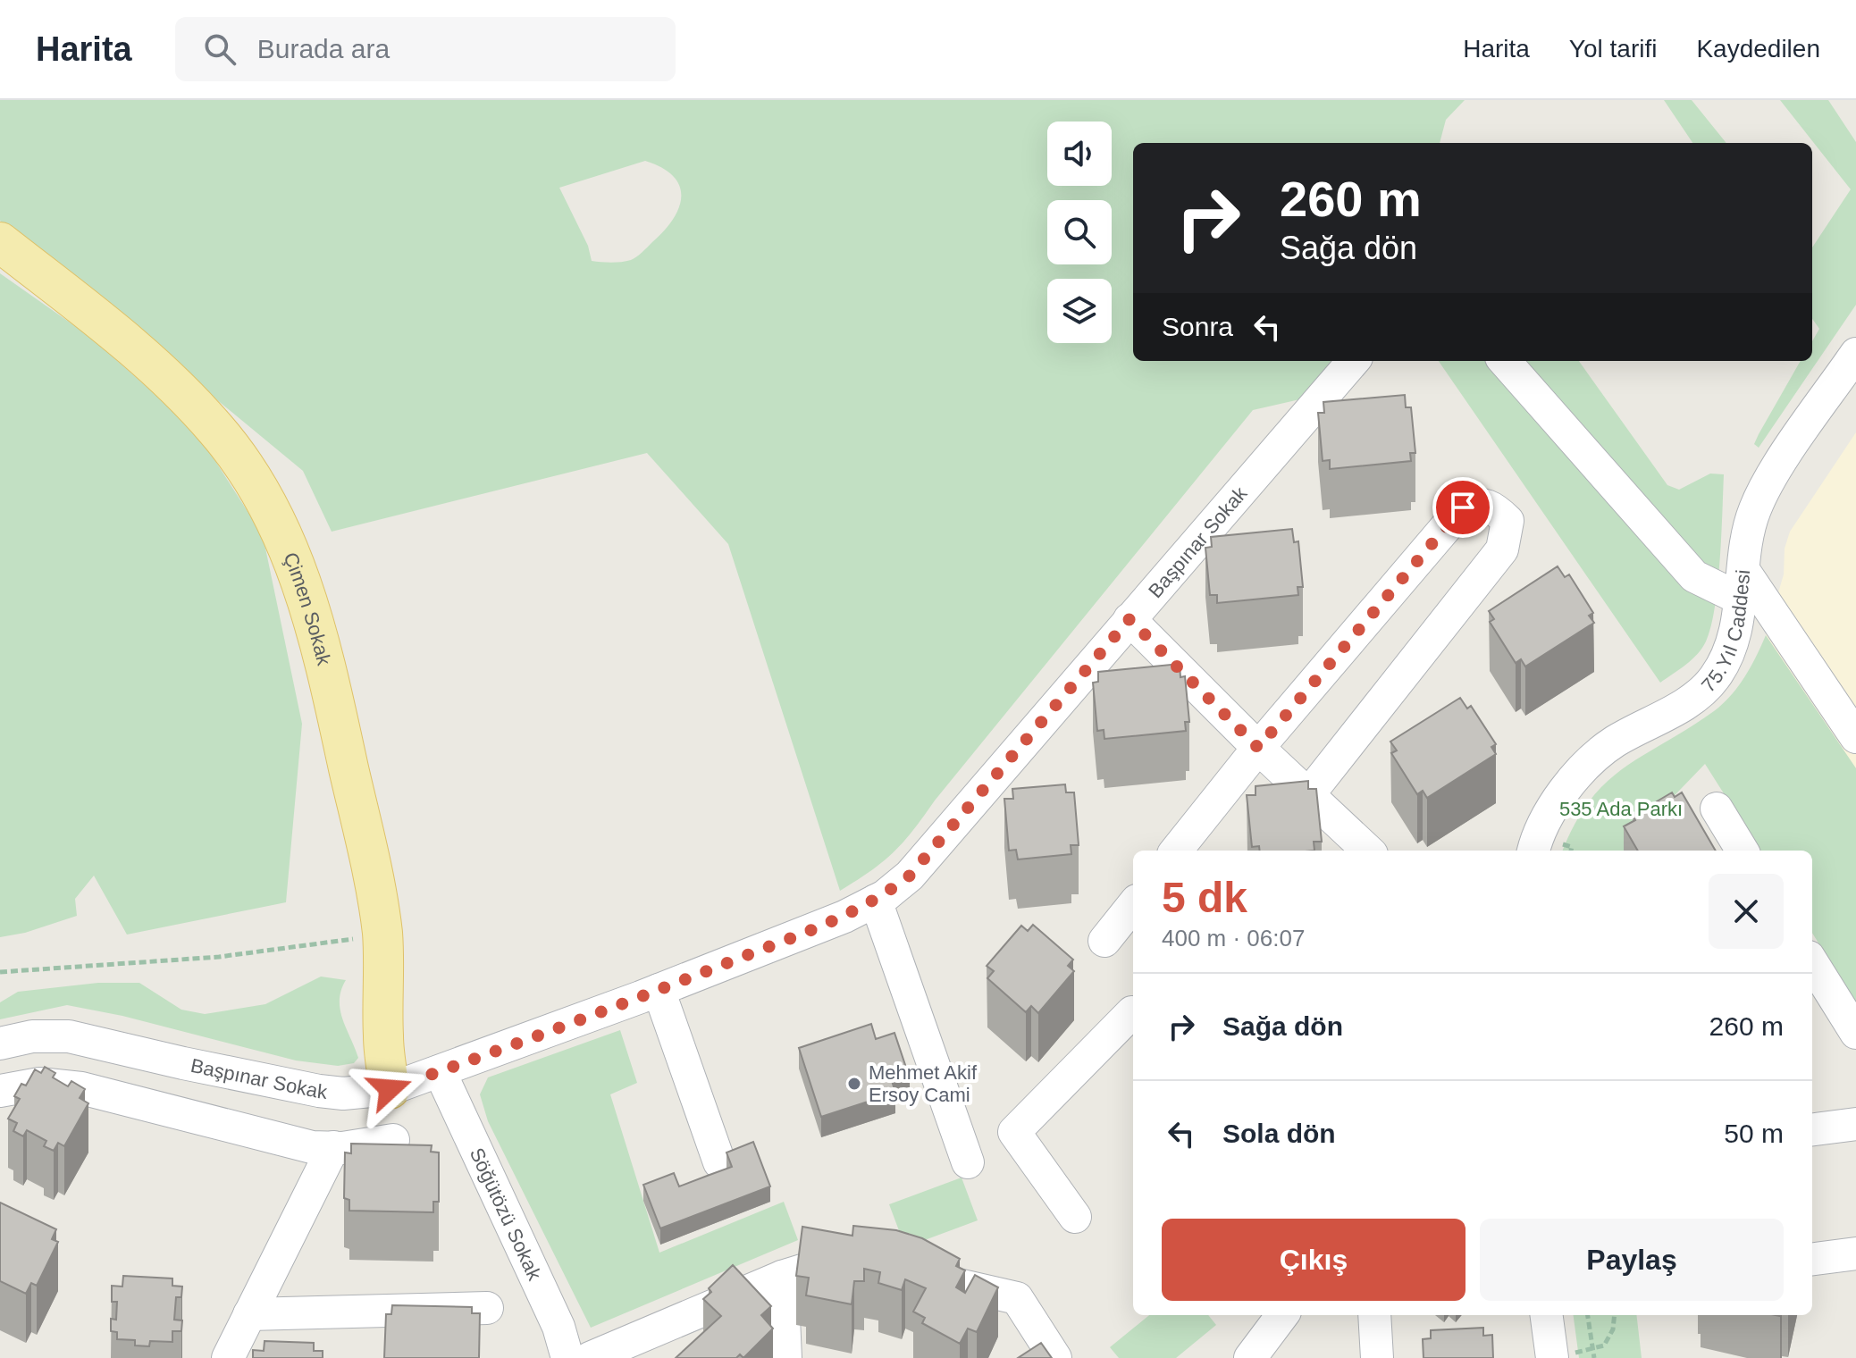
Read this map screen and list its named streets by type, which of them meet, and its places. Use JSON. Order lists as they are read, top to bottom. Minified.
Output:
{"streets":{"main road":["Çimen Sokak"],"street":["Başpınar Sokak","75.Yıl Caddesi","Söğütözü Sokak"]},"crossings":[["Başpınar Sokak","Çimen Sokak"],["Başpınar Sokak","Söğütözü Sokak"]],"parks":["535 Ada Parkı"],"places":["Mehmet Akif Ersoy Cami"],"page":{"header":"Harita","search":"Burada ara","nav":["Harita","Yol tarifi","Kaydedilen"],"turn":["260 m","Sağa dön"],"then":"Sonra","heading":["5 dk","400 m · 06:07"],"list":[{"name":"Sağa dön","value":"260 m"},{"name":"Sola dön","value":"50 m"}],"buttons":["Çıkış","Paylaş"]}}
